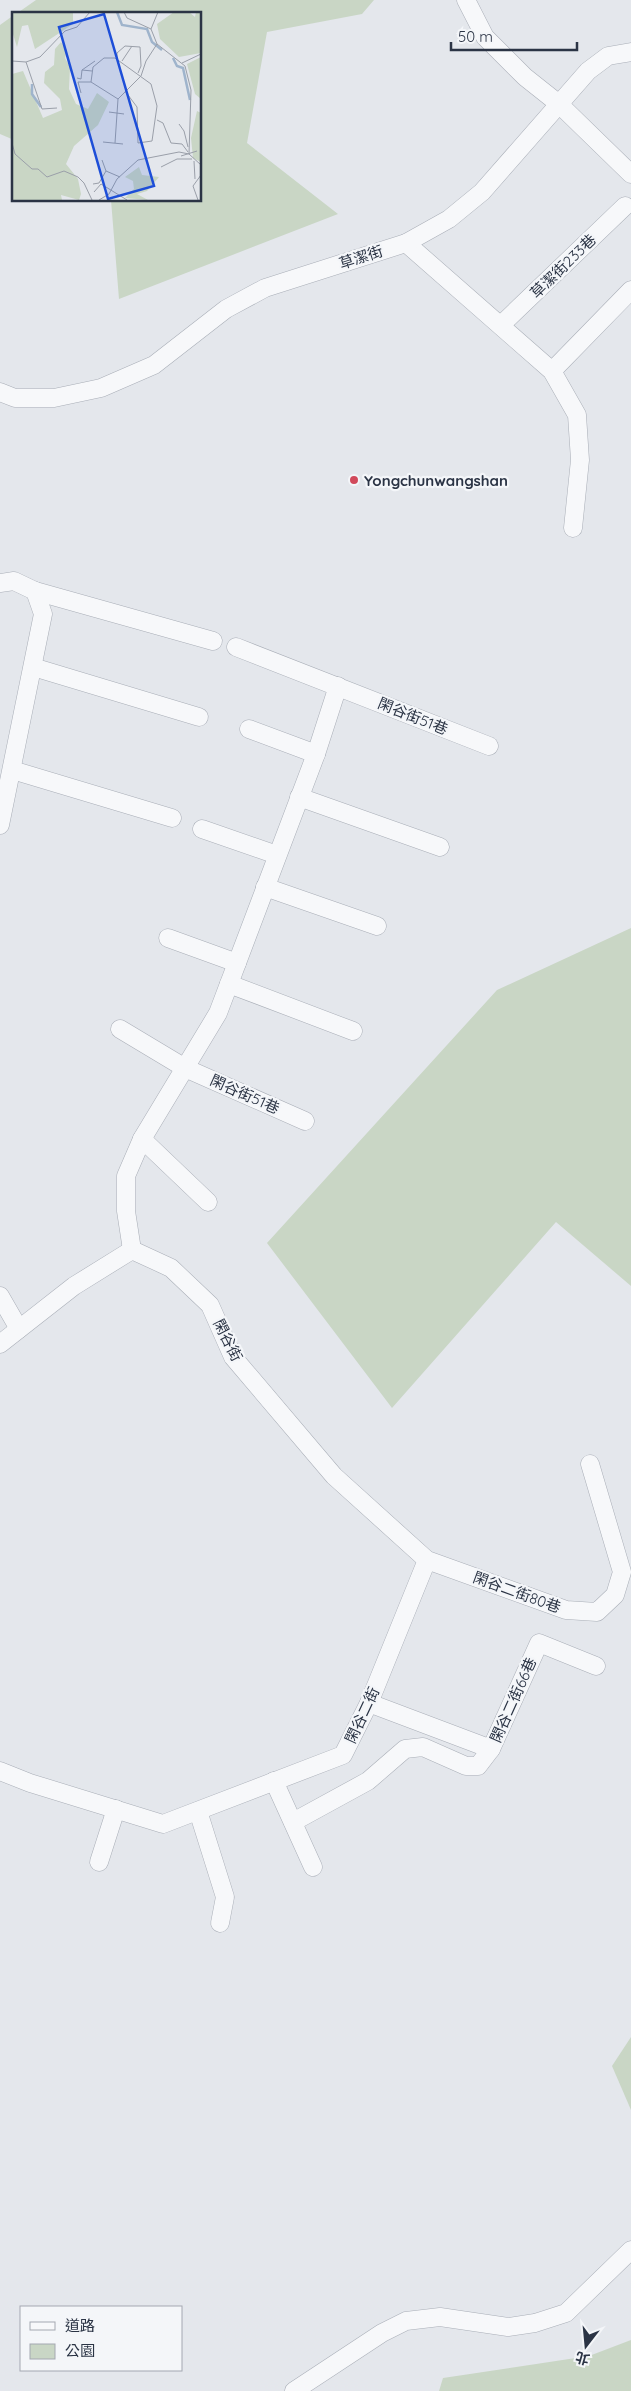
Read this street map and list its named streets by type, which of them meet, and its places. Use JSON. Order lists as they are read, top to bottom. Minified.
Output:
{"streets":{"street":["草潔街","草潔街233巷","閑谷街51巷","閑谷街","閑谷二街80巷","閑谷二街66巷","閑谷二街"]},"crossings":[["閑谷街","閑谷二街80巷"],["閑谷街","閑谷二街"],["閑谷二街80巷","閑谷二街"],["閑谷二街66巷","閑谷二街"]],"places":["Yongchunwangshan"],"legend":["道路","公園"],"scale_bar":"50 m","north":"bottom"}
